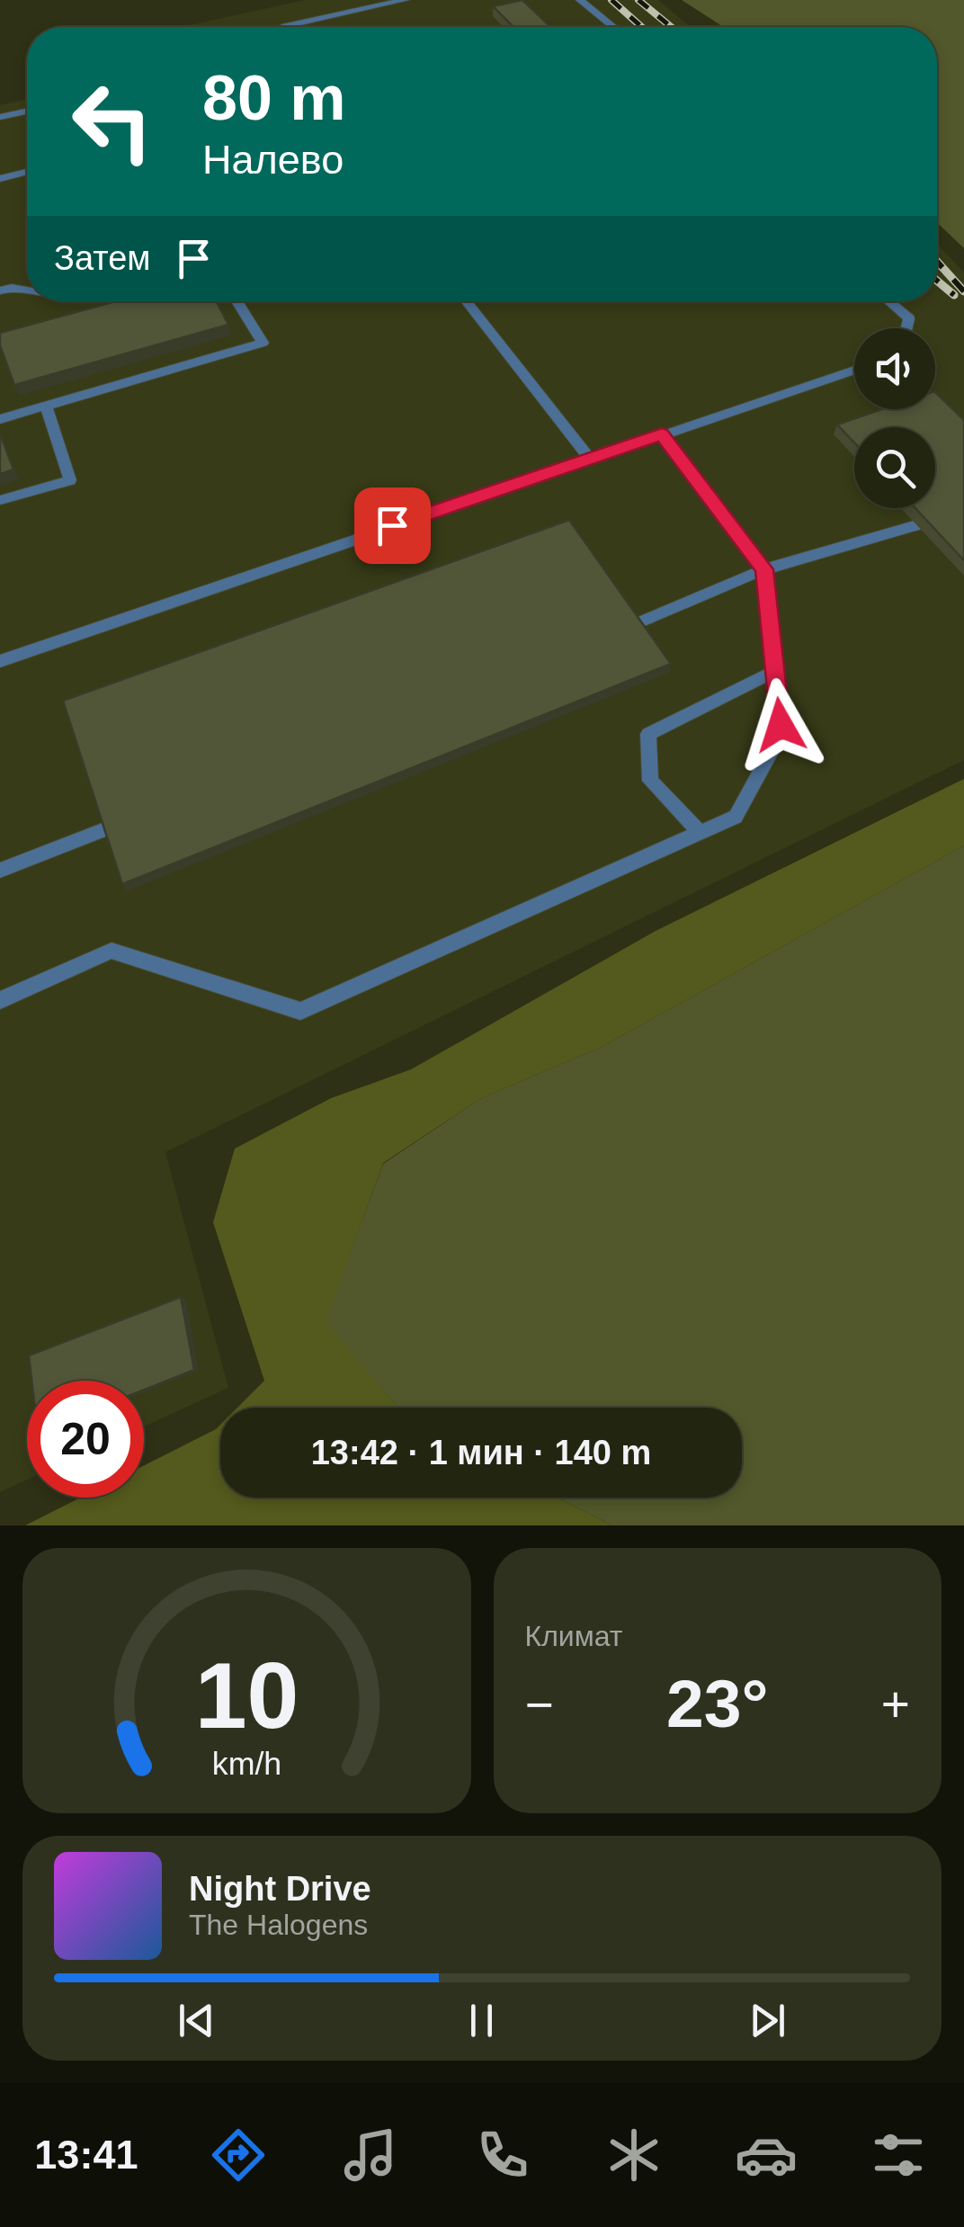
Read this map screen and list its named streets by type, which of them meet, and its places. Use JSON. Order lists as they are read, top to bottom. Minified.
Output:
{"page":{"turn":["80 m","Налево"],"then":"Затем","limit":"20","trip":"13:42 · 1 мин · 140 m","tile":"Климат","heat":["−","23°","+"],"song":["Night Drive","The Halogens"],"tabs":"13:41","gauge":["10","km/h"]}}
